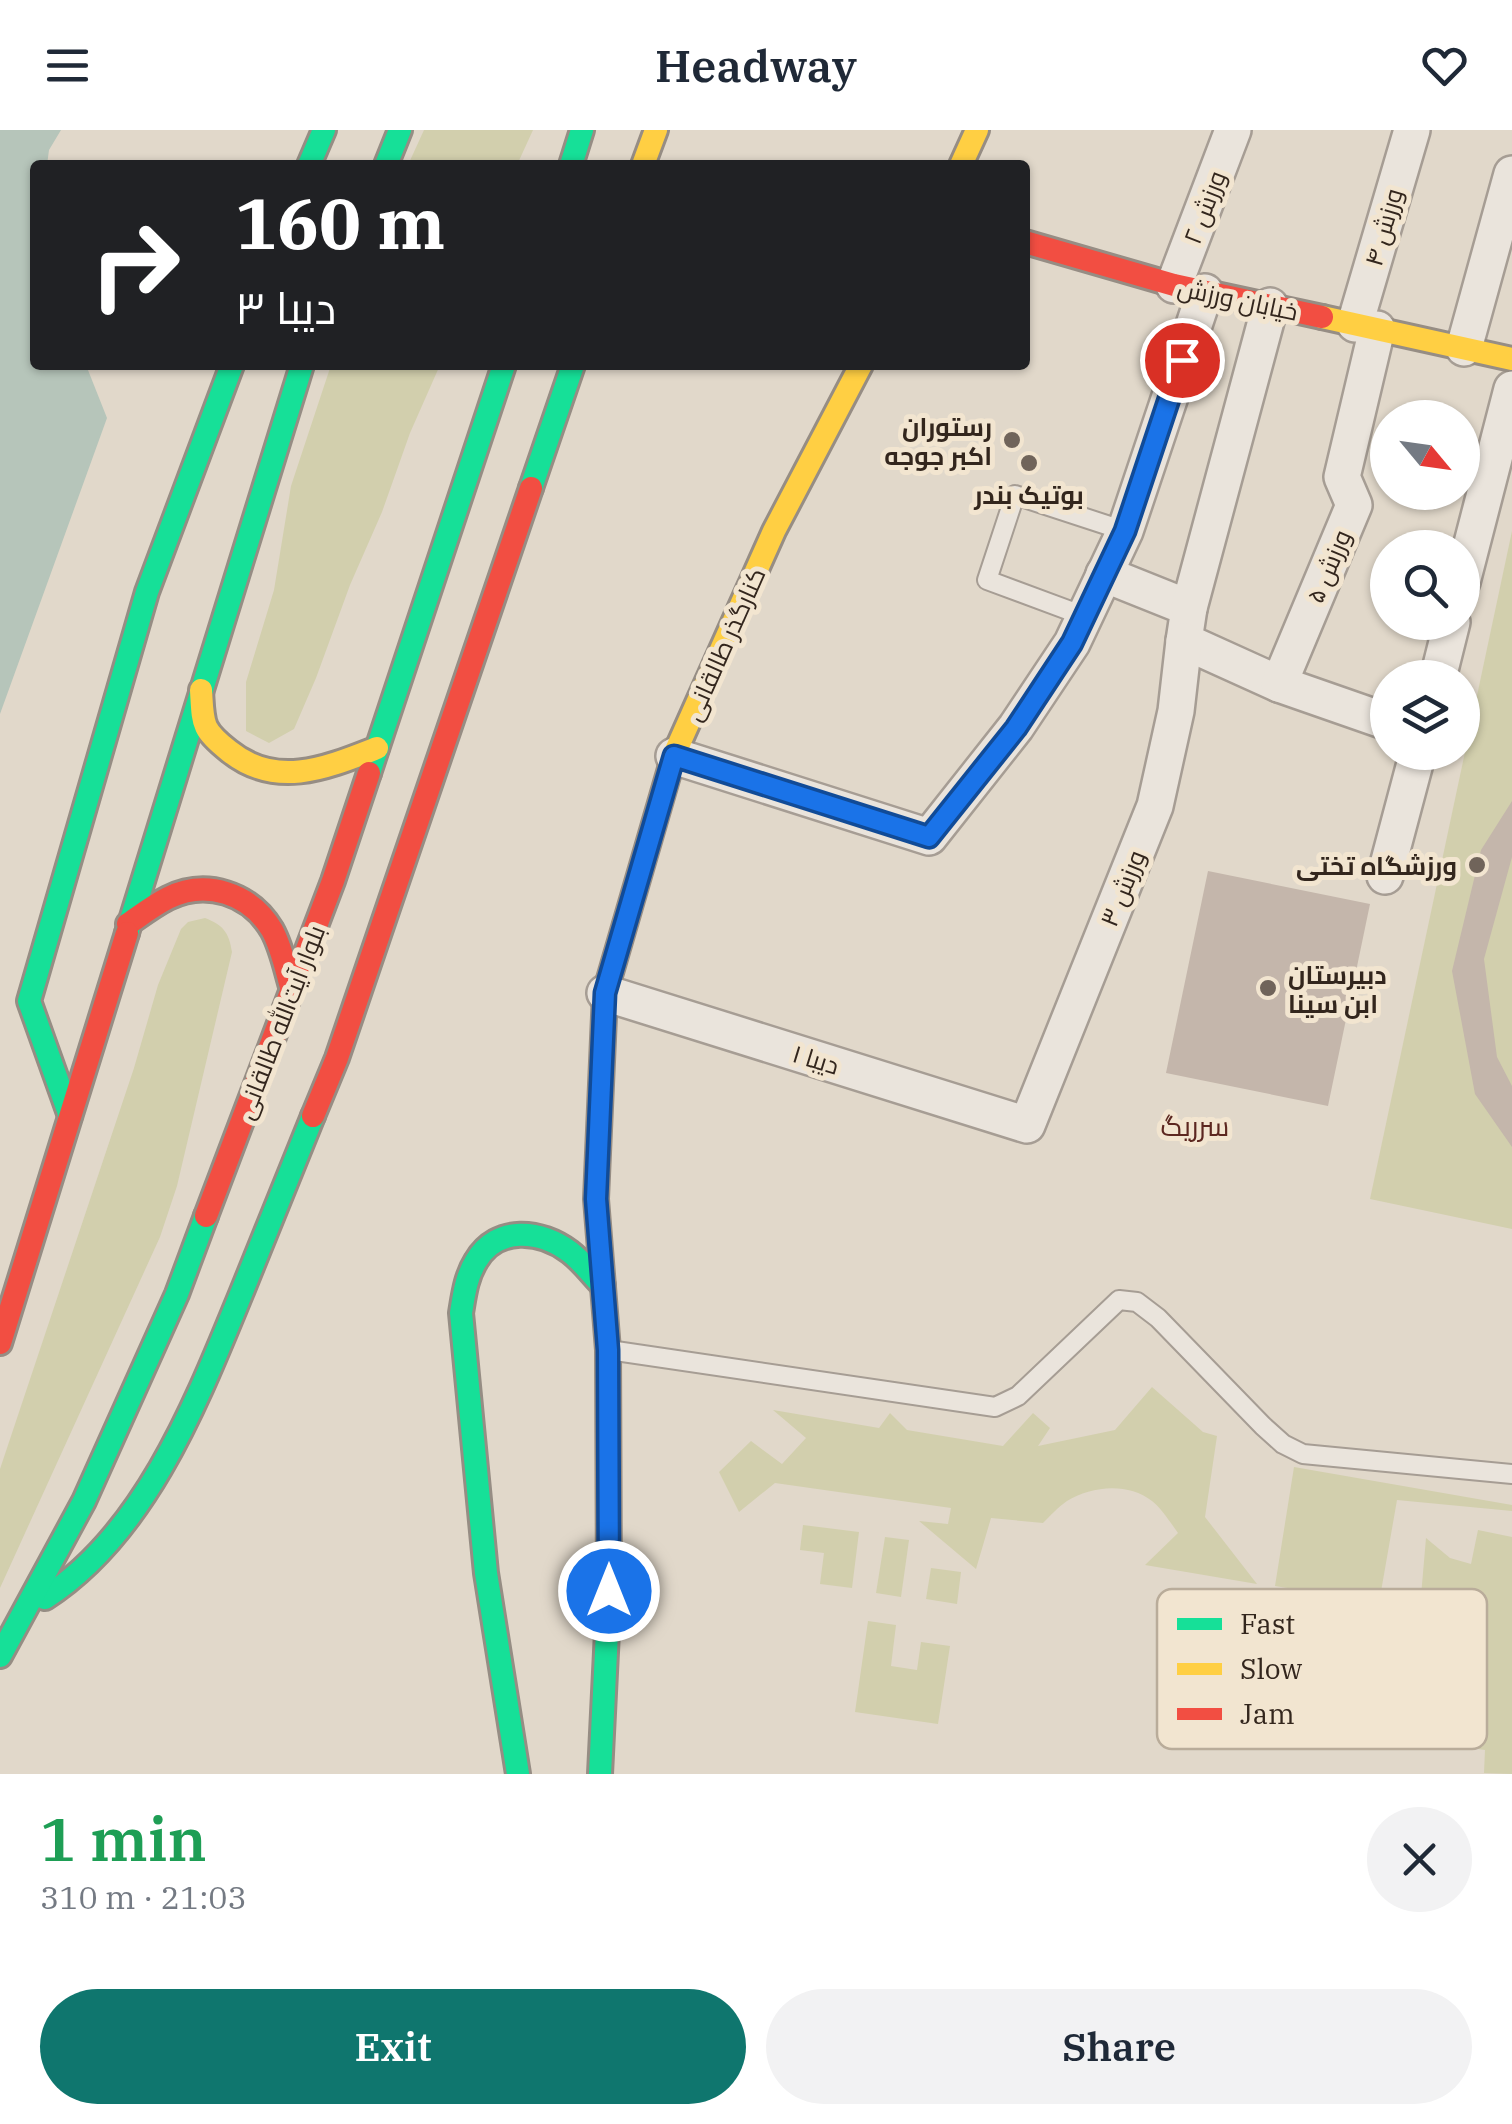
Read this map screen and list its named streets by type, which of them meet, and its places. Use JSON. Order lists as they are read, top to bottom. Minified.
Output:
{"streets":{"main road":["خیابان ورزش","کنارگذر طالقانی","بلوار آیت‌الله طالقانی"],"street":["ورزش ۲","ورزش ۴","ورزش ۵","ورزش ۳","دیبا ۱"]},"crossings":[["ورزش ۲","خیابان ورزش"],["ورزش ۲","کنارگذر طالقانی"],["ورزش ۴","خیابان ورزش"],["ورزش ۴","ورزش ۵"],["خیابان ورزش","ورزش ۵"],["خیابان ورزش","ورزش ۳"],["کنارگذر طالقانی","دیبا ۱"],["ورزش ۳","دیبا ۱"]],"districts":["سرریگ"],"places":["رستوران اکبر جوجه","بوتیک بندر","ورزشگاه تختی","دبیرستان ابن سینا"],"legend":["Fast","Slow","Jam"],"north":"bottom right","page":{"header":"Headway","turn":["160 m","دیبا ۳"],"heading":["1 min","310 m · 21:03"],"buttons":["Exit","Share"]}}
